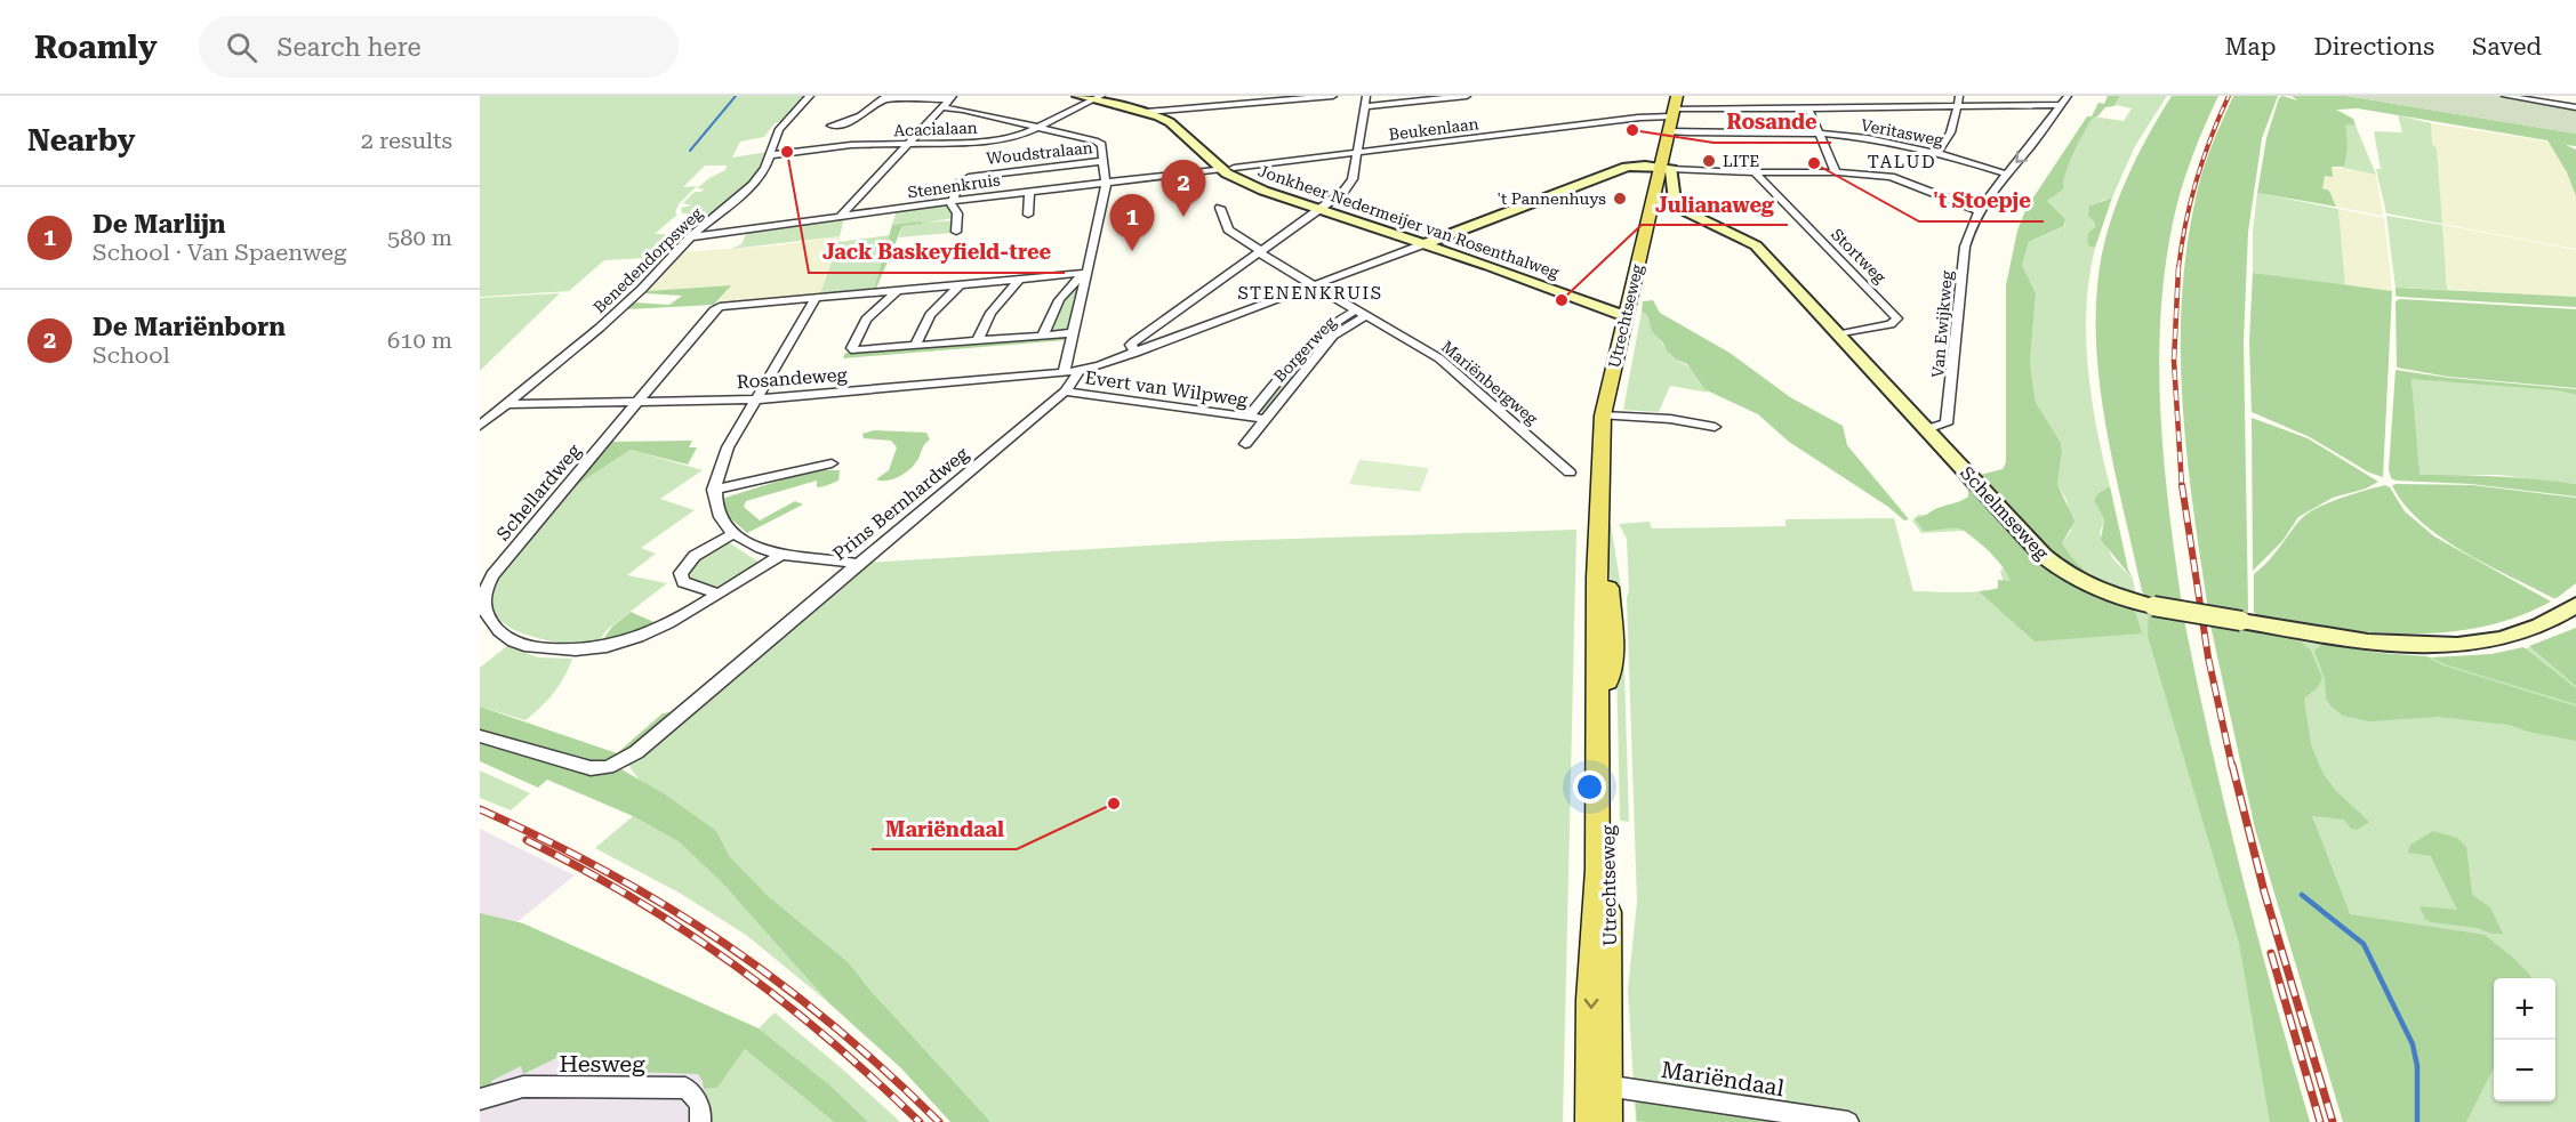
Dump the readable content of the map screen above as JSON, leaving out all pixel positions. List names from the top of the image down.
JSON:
{
  "streets": {
    "main road": ["Utrechtseweg"],
    "street": [
      "Acacialaan",
      "Beukenlaan",
      "Veritasweg",
      "Woudstralaan",
      "Stenenkruis",
      "Jonkheer Nedermeijer van Rosenthalweg",
      "Stortweg",
      "Benedendorpsweg",
      "Van Ewijkweg",
      "Borgerweg",
      "Rosandeweg",
      "Mariënbergweg",
      "Evert van Wilpweg",
      "Schellardweg",
      "Prins Bernhardweg",
      "Schelmseweg",
      "Hesweg",
      "Mariëndaal"
    ]
  },
  "crossings": [
    ["Acacialaan", "Jonkheer Nedermeijer van Rosenthalweg"],
    ["Acacialaan", "Benedendorpsweg"],
    ["Beukenlaan", "Stenenkruis"],
    ["Beukenlaan", "Jonkheer Nedermeijer van Rosenthalweg"],
    ["Beukenlaan", "Utrechtseweg"],
    ["Veritasweg", "Utrechtseweg"],
    ["Woudstralaan", "Stenenkruis"],
    ["Stenenkruis", "Jonkheer Nedermeijer van Rosenthalweg"],
    ["Stenenkruis", "Benedendorpsweg"],
    ["Jonkheer Nedermeijer van Rosenthalweg", "Utrechtseweg"],
    ["Stortweg", "Schelmseweg"],
    ["Benedendorpsweg", "Rosandeweg"],
    ["Utrechtseweg", "Schelmseweg"],
    ["Utrechtseweg", "Mariëndaal"],
    ["Van Ewijkweg", "Schelmseweg"],
    ["Borgerweg", "Mariënbergweg"],
    ["Borgerweg", "Evert van Wilpweg"],
    ["Rosandeweg", "Schellardweg"],
    ["Rosandeweg", "Prins Bernhardweg"],
    ["Evert van Wilpweg", "Prins Bernhardweg"]
  ],
  "districts": ["TALUD", "STENENKRUIS"],
  "places": [
    "Rosande",
    "Jack Baskeyfield-tree",
    "LITE",
    "'t Stoepje",
    "'t Pannenhuys",
    "Julianaweg",
    "Mariëndaal"
  ],
  "page": {
    "header": "Roamly",
    "search": "Search here",
    "nav": ["Map", "Directions", "Saved"],
    "heading": ["Nearby", "2 results"],
    "pins": ["2", "1"],
    "list": [
      {
        "mark": "1",
        "name": "De Marlijn",
        "note": "School · Van Spaenweg",
        "value": "580 m"
      },
      {
        "mark": "2",
        "name": "De Mariënborn",
        "note": "School",
        "value": "610 m"
      }
    ],
    "map_buttons": ["+", "−"]
  }
}
